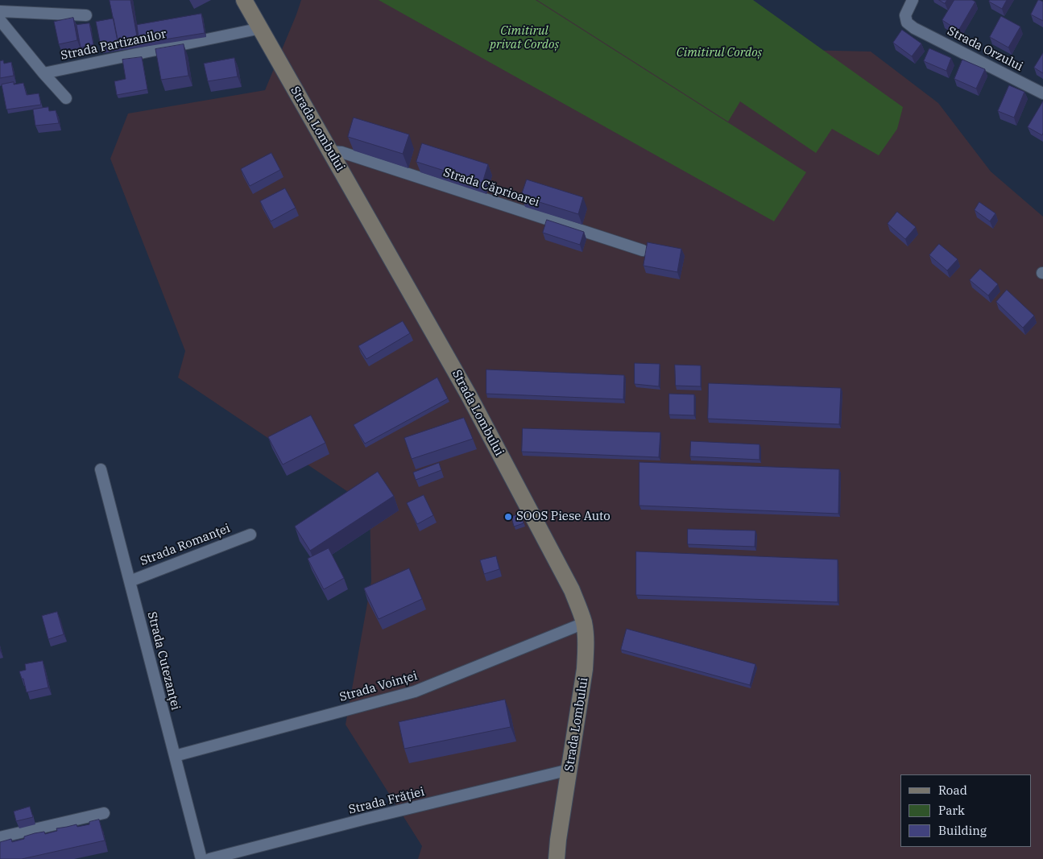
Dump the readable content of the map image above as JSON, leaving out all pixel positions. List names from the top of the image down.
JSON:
{
  "streets": {
    "street": [
      "Strada Partizanilor",
      "Strada Orzului",
      "Strada Lombului",
      "Strada Căprioarei",
      "Strada Romanței",
      "Strada Cutezanței",
      "Strada Voinței",
      "Strada Frăției"
    ]
  },
  "crossings": [
    ["Strada Partizanilor", "Strada Lombului"],
    ["Strada Lombului", "Strada Căprioarei"],
    ["Strada Lombului", "Strada Voinței"],
    ["Strada Lombului", "Strada Frăției"],
    ["Strada Romanței", "Strada Cutezanței"],
    ["Strada Cutezanței", "Strada Voinței"]
  ],
  "parks": ["Cimitirul privat Cordoș", "Cimitirul Cordoș"],
  "places": ["SOOS Piese Auto"],
  "legend": ["Road", "Park", "Building"]
}
